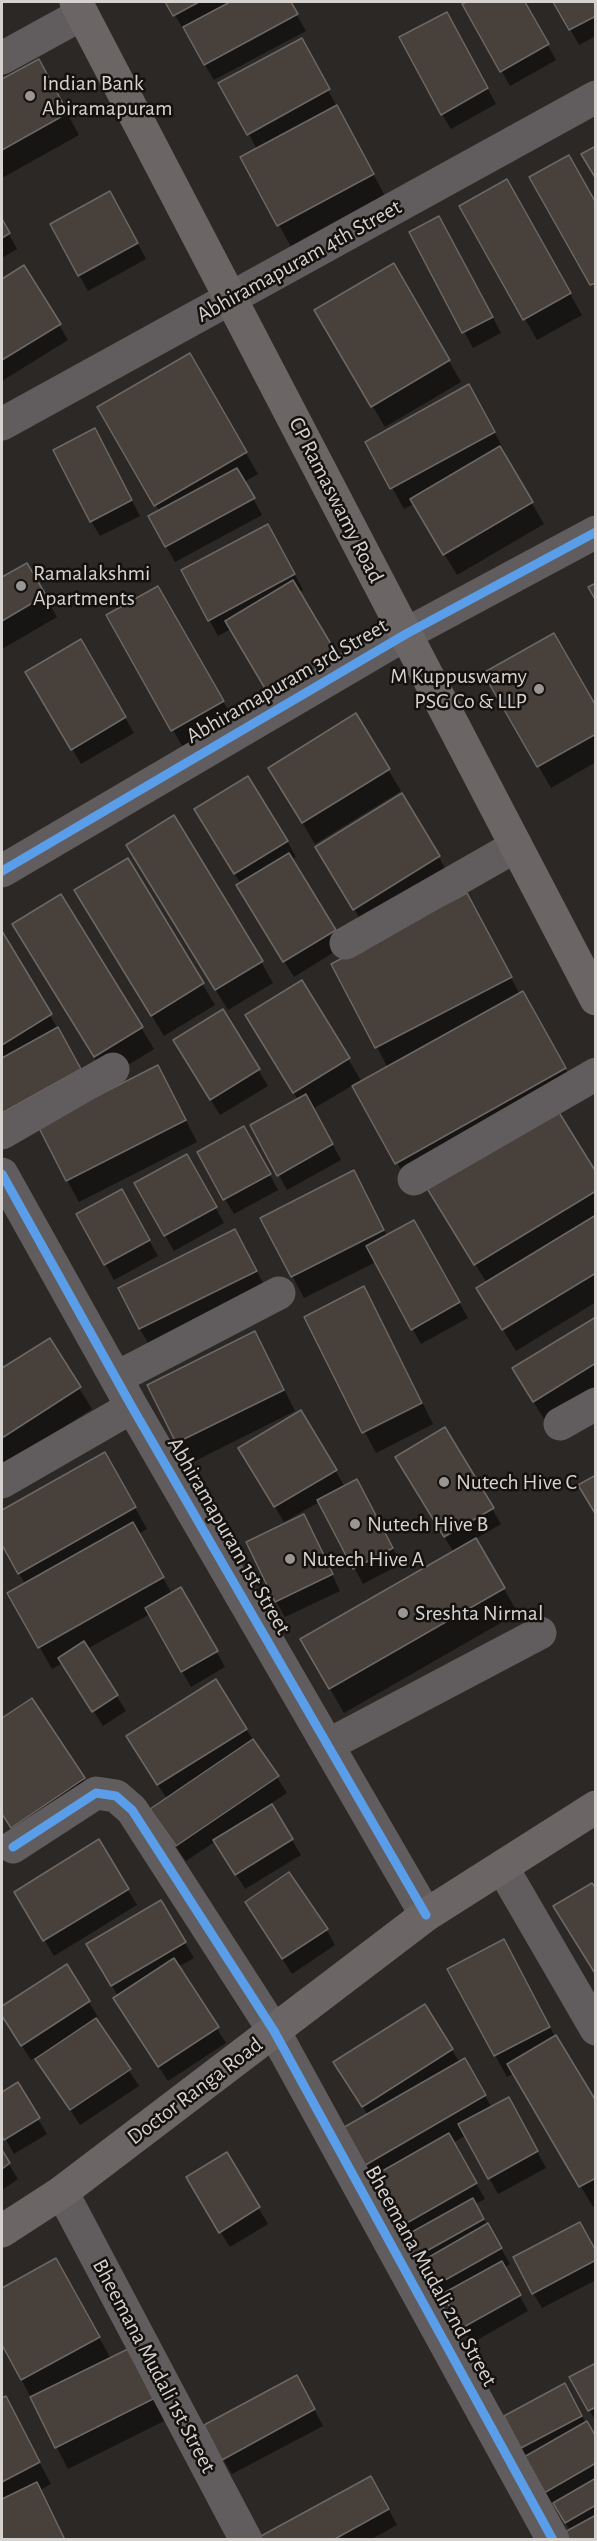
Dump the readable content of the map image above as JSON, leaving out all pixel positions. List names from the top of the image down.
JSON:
{
  "streets": {
    "main road": ["CP Ramaswamy Road", "Doctor Ranga Road"],
    "street": [
      "Abhiramapuram 4th Street",
      "Abhiramapuram 3rd Street",
      "Abhiramapuram 1st Street",
      "Bheemana Mudali 2nd Street",
      "Bheemana Mudali 1st Street"
    ]
  },
  "crossings": [
    ["Abhiramapuram 4th Street", "CP Ramaswamy Road"],
    ["CP Ramaswamy Road", "Abhiramapuram 3rd Street"],
    ["Abhiramapuram 1st Street", "Doctor Ranga Road"],
    ["Doctor Ranga Road", "Bheemana Mudali 2nd Street"],
    ["Doctor Ranga Road", "Bheemana Mudali 1st Street"]
  ],
  "places": [
    "Indian Bank Abiramapuram",
    "Ramalakshmi Apartments",
    "M Kuppuswamy PSG Co & LLP",
    "Nutech Hive C",
    "Nutech Hive B",
    "Nutech Hive A",
    "Sreshta Nirmal"
  ]
}
